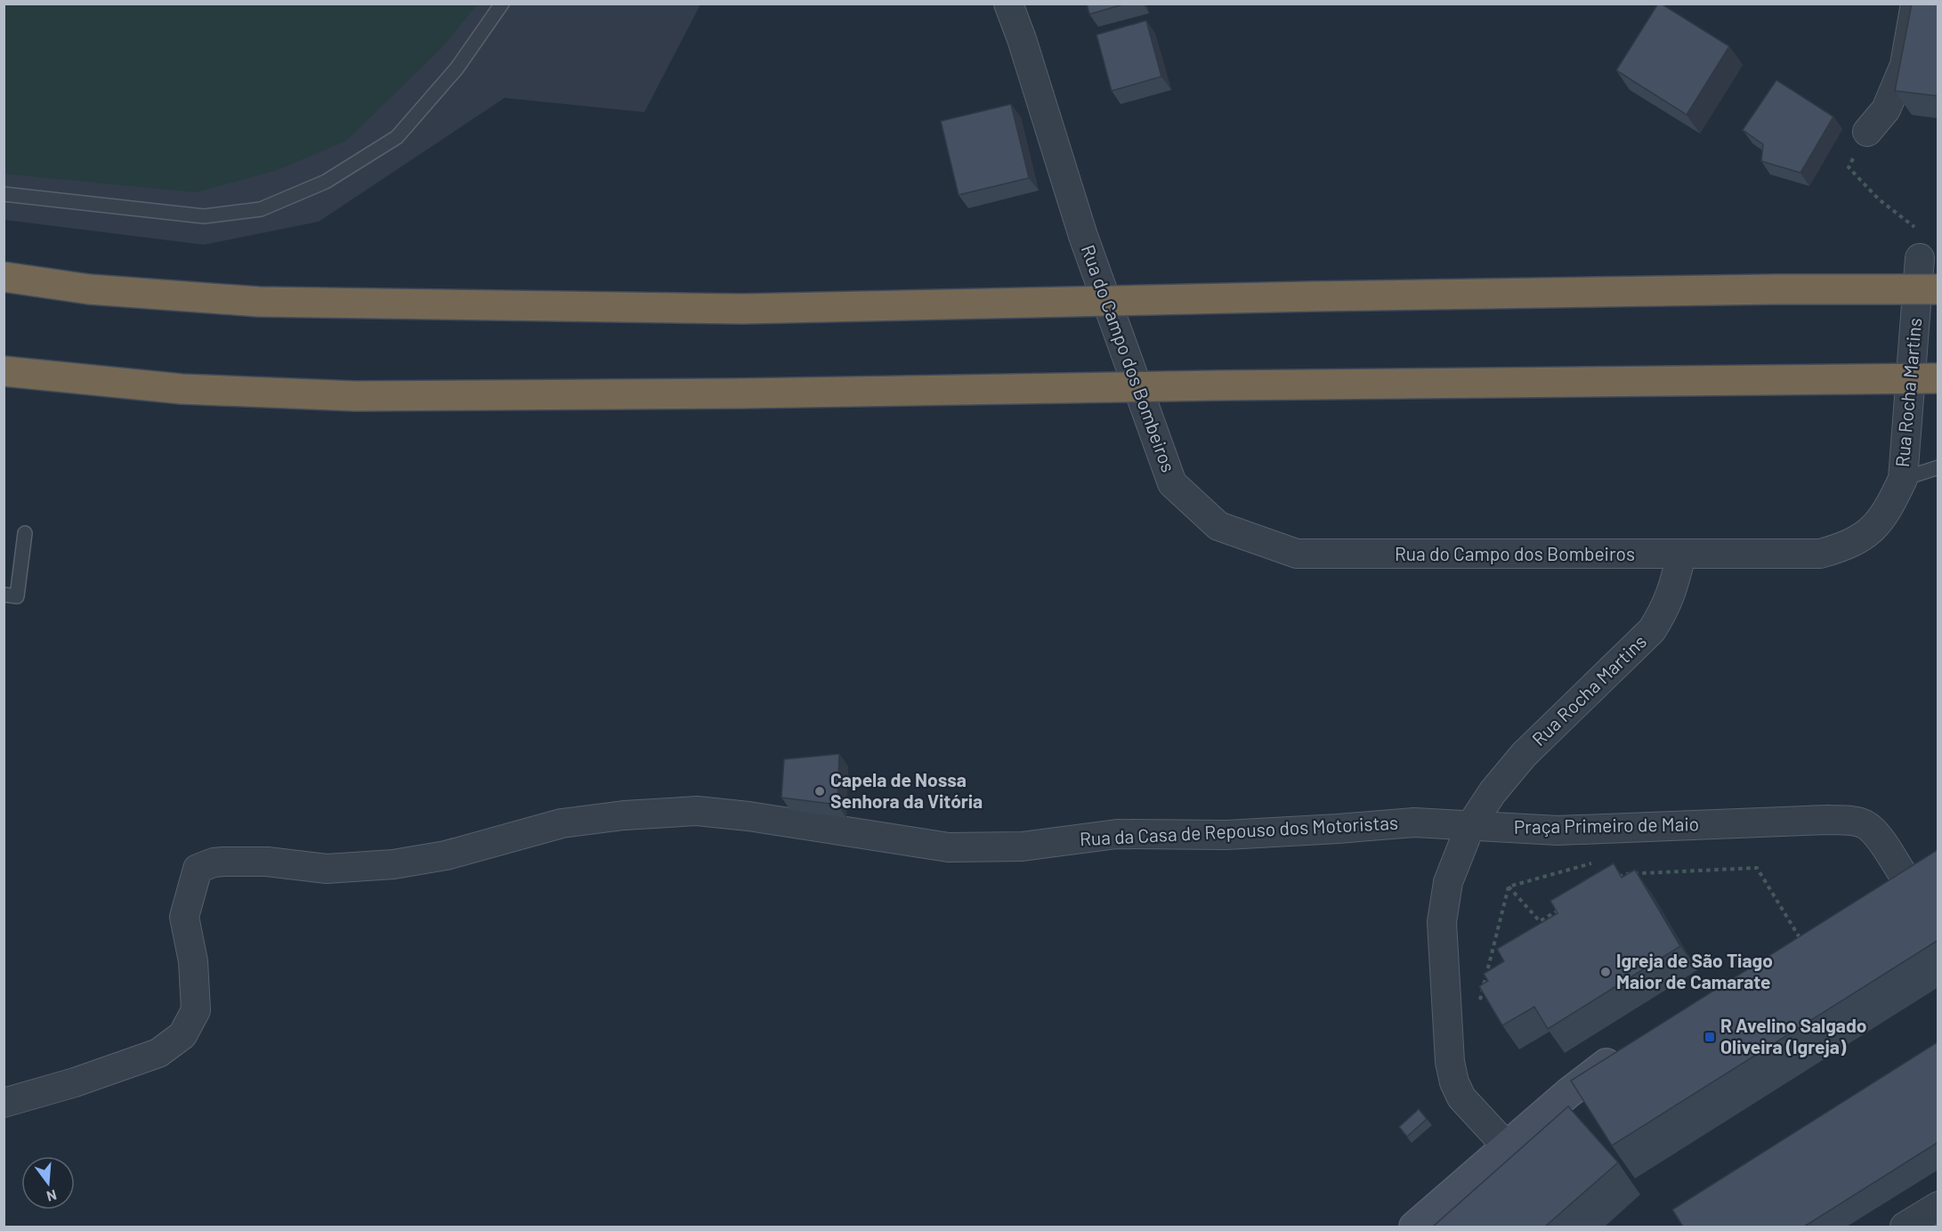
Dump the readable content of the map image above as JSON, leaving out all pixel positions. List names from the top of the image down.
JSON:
{
  "streets": {
    "street": [
      "Rua do Campo dos Bombeiros",
      "Rua Rocha Martins",
      "Praça Primeiro de Maio",
      "Rua da Casa de Repouso dos Motoristas"
    ]
  },
  "crossings": [
    ["Rua do Campo dos Bombeiros", "Rua Rocha Martins"],
    ["Rua Rocha Martins", "Praça Primeiro de Maio"],
    ["Rua Rocha Martins", "Rua da Casa de Repouso dos Motoristas"],
    ["Praça Primeiro de Maio", "Rua da Casa de Repouso dos Motoristas"]
  ],
  "places": {
    "other": ["Capela de Nossa Senhora da Vitória", "Igreja de São Tiago Maior de Camarate"],
    "transit": ["R Avelino Salgado Oliveira (Igreja)"]
  },
  "north": "bottom"
}
